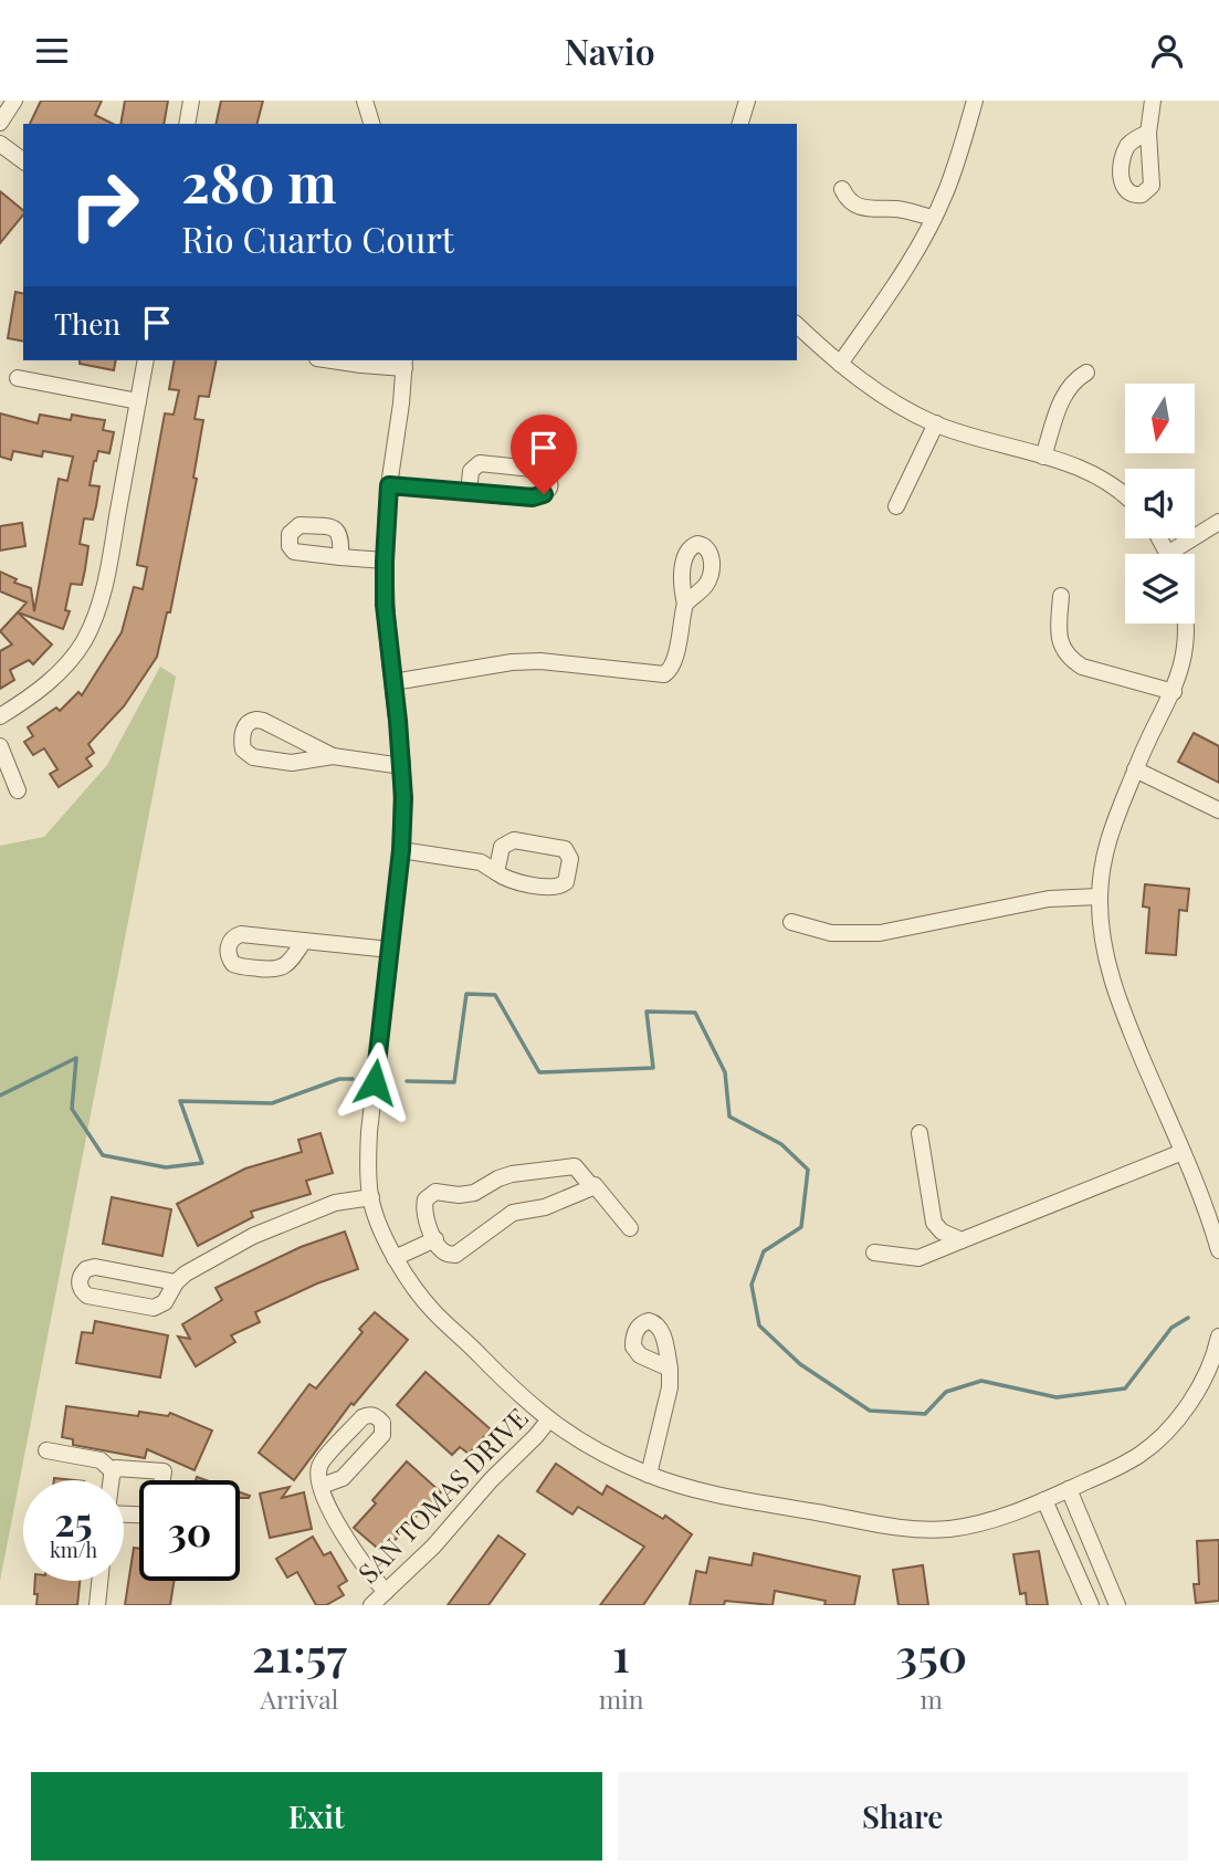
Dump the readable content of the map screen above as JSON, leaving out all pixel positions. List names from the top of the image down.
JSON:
{
  "streets": {
    "street": ["SAN TOMAS DRIVE"]
  },
  "north": "bottom",
  "page": {
    "header": "Navio",
    "turn": ["280 m", "Rio Cuarto Court"],
    "then": "Then",
    "speed": "25 km/h",
    "limit": "30",
    "eta": [
      "21:57",
      "Arrival",
      "1",
      "min",
      "350",
      "m"
    ],
    "buttons": ["Exit", "Share"]
  }
}
